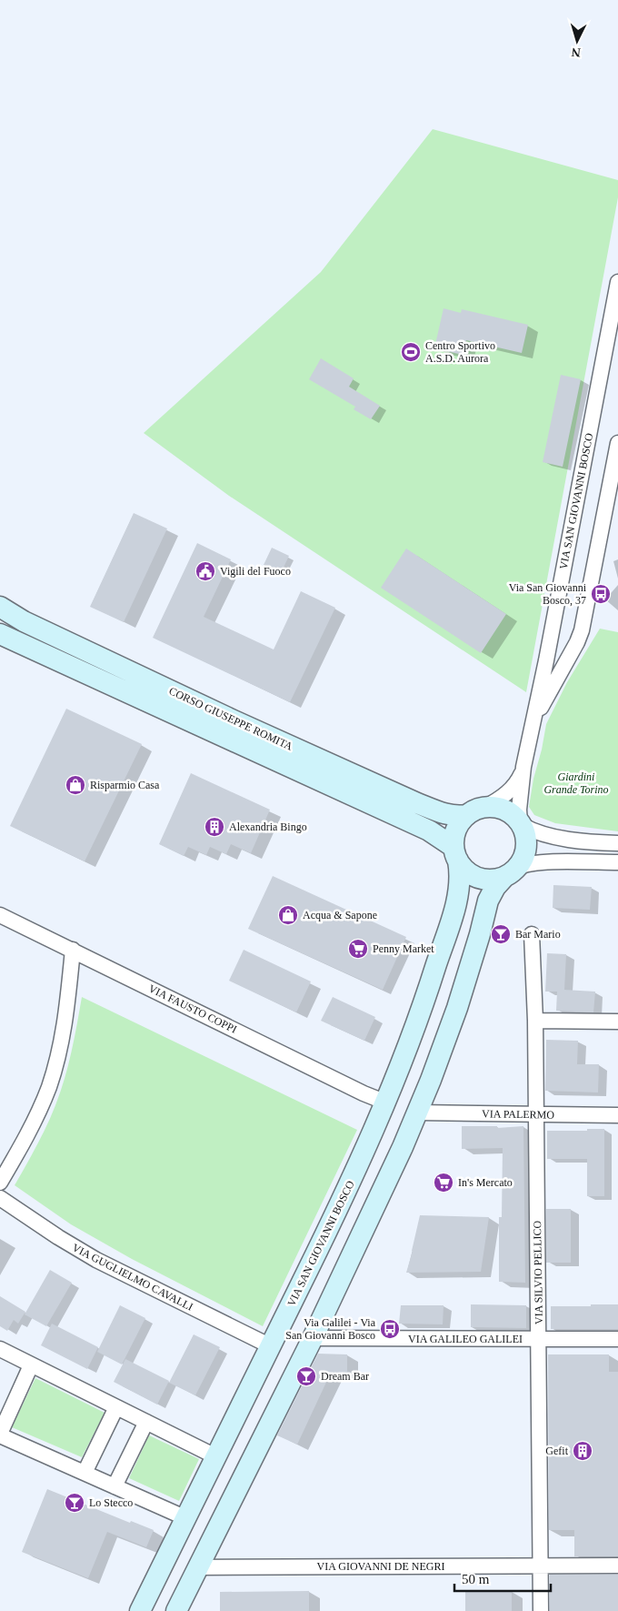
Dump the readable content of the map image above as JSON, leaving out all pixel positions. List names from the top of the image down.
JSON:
{
  "streets": {
    "main road": ["VIA SAN GIOVANNI BOSCO", "CORSO GIUSEPPE ROMITA"],
    "street": [
      "VIA FAUSTO COPPI",
      "VIA PALERMO",
      "VIA SILVIO PELLICO",
      "VIA GUGLIELMO CAVALLI",
      "VIA GALILEO GALILEI",
      "VIA GIOVANNI DE NEGRI"
    ]
  },
  "crossings": [
    ["VIA SAN GIOVANNI BOSCO", "CORSO GIUSEPPE ROMITA"],
    ["VIA SAN GIOVANNI BOSCO", "VIA FAUSTO COPPI"],
    ["VIA SAN GIOVANNI BOSCO", "VIA GUGLIELMO CAVALLI"],
    ["VIA PALERMO", "VIA SILVIO PELLICO"],
    ["VIA SILVIO PELLICO", "VIA GALILEO GALILEI"],
    ["VIA SILVIO PELLICO", "VIA GIOVANNI DE NEGRI"]
  ],
  "parks": ["Giardini Grande Torino"],
  "places": {
    "sports": ["Centro Sportivo A.S.D. Aurora"],
    "public building": ["Vigili del Fuoco"],
    "bus stop": ["Via San Giovanni Bosco, 37", "Via Galilei - Via San Giovanni Bosco"],
    "shop": ["Risparmio Casa", "Acqua & Sapone"],
    "building": ["Alexandria Bingo", "Gefit"],
    "bar": ["Bar Mario", "Dream Bar", "Lo Stecco"],
    "supermarket": ["Penny Market", "In's Mercato"]
  },
  "scale_bar": "50 m",
  "north": "bottom"
}
